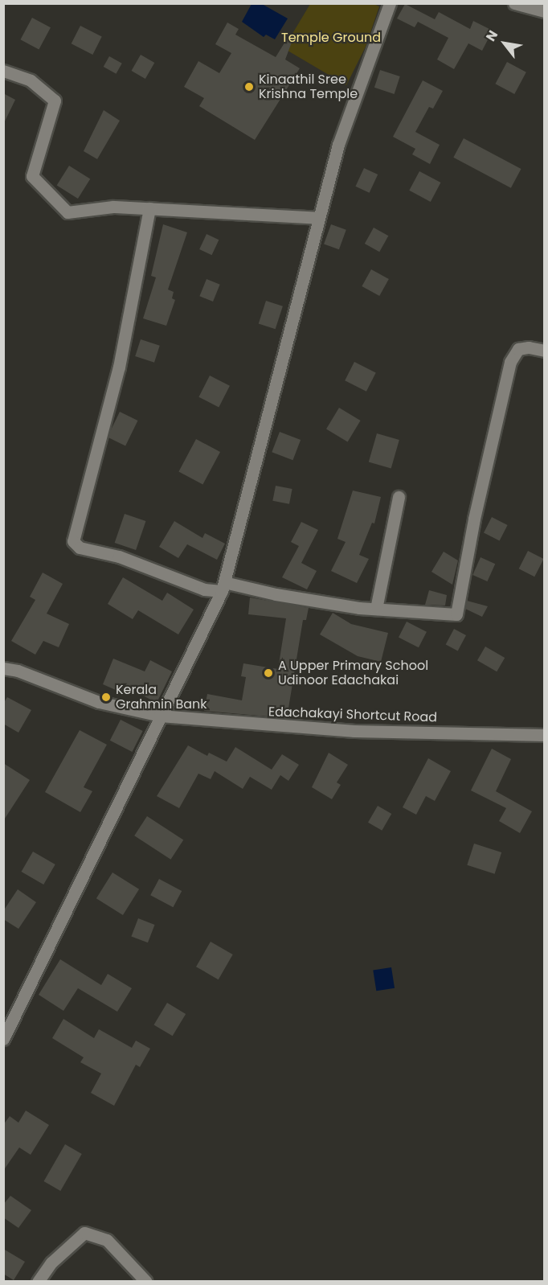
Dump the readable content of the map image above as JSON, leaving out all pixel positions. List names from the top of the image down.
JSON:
{
  "streets": {
    "street": ["Edachakayi Shortcut Road"]
  },
  "parks": ["Temple Ground"],
  "places": ["Kinaathil Sree Krishna Temple", "A Upper Primary School Udinoor Edachakai", "Kerala Grahmin Bank"],
  "north": "top left"
}
